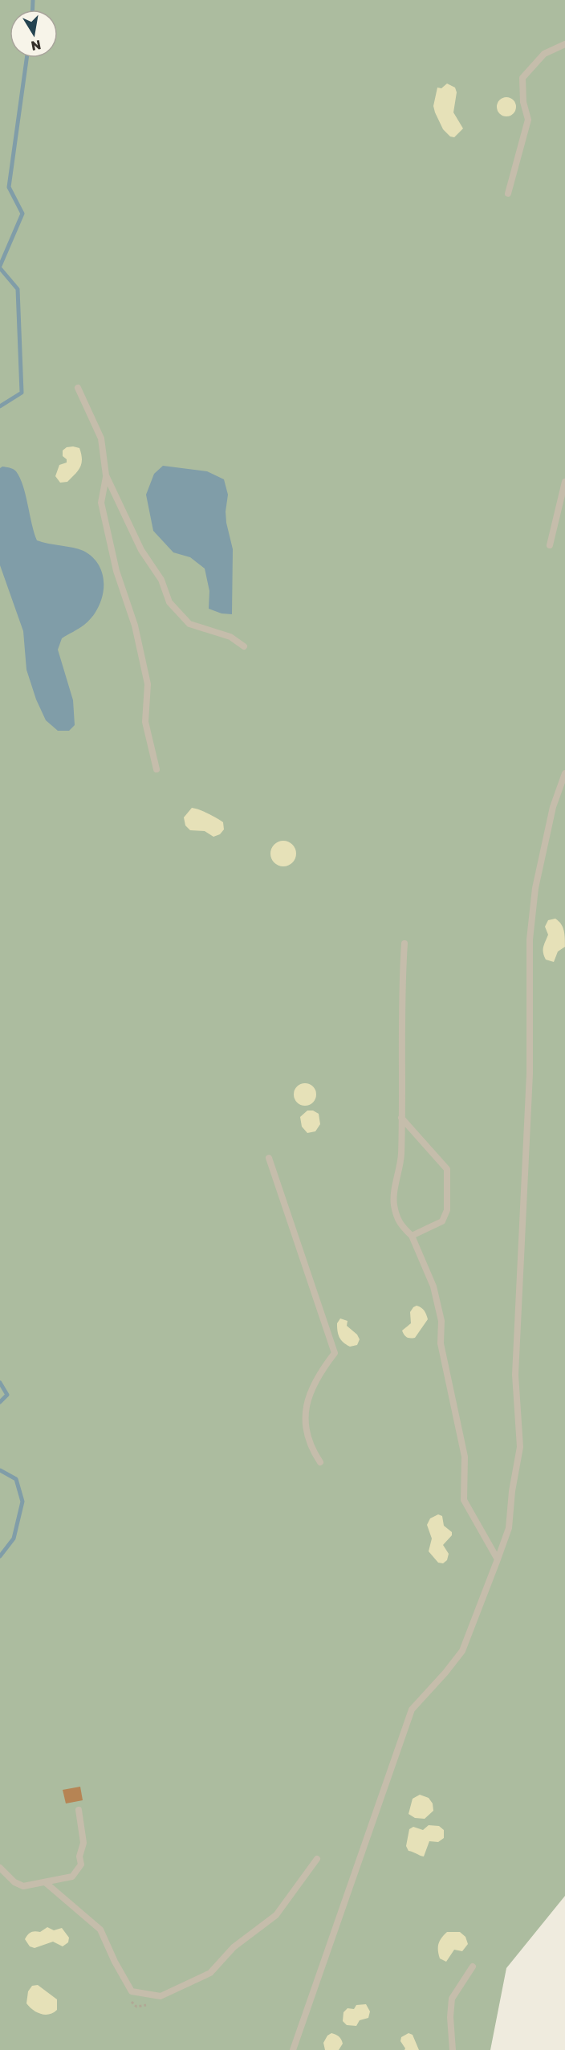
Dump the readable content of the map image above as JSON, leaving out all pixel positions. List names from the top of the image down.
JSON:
{
  "north": "bottom"
}
